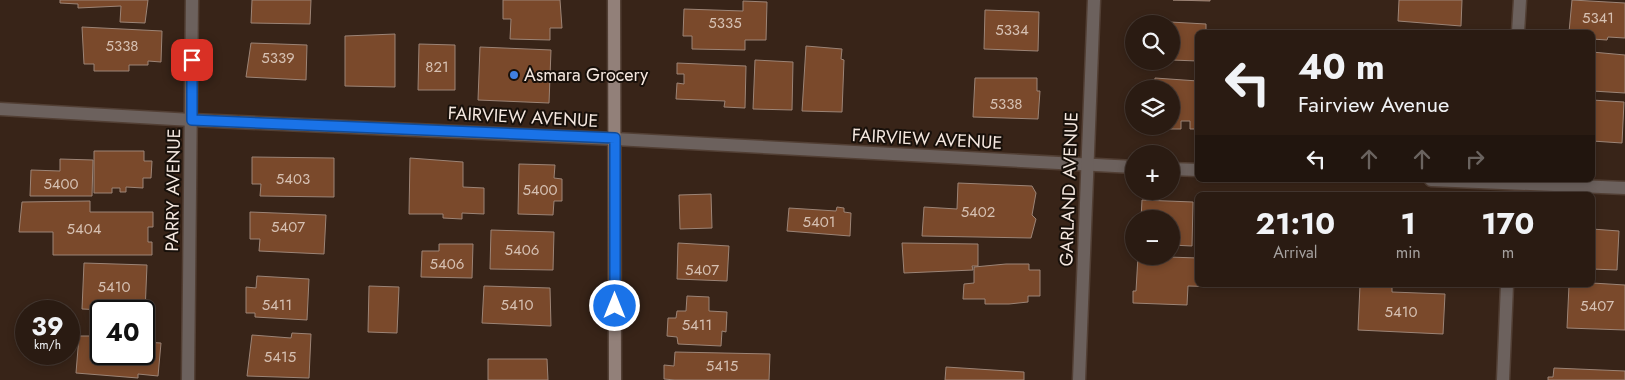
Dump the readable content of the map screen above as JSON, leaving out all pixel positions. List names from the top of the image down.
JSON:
{
  "streets": {
    "street": ["FAIRVIEW AVENUE", "GARLAND AVENUE", "PARRY AVENUE"]
  },
  "crossings": [
    ["FAIRVIEW AVENUE", "GARLAND AVENUE"],
    ["FAIRVIEW AVENUE", "PARRY AVENUE"]
  ],
  "places": ["Asmara Grocery"],
  "house_numbers": [
    "5341",
    "5335",
    "5334",
    "5338",
    "5339",
    "821",
    "5338",
    "5403",
    "5400",
    "5400",
    "5402",
    "5401",
    "5407",
    "5404",
    "5406",
    "5406",
    "5407",
    "5410",
    "5411",
    "5410",
    "5407",
    "5410",
    "5411",
    "5415",
    "5415"
  ],
  "page": {
    "map_buttons": ["+", "−"],
    "turn": ["40 m", "Fairview Avenue"],
    "eta": [
      "21:10",
      "Arrival",
      "1",
      "min",
      "170",
      "m"
    ],
    "speed": "39 km/h",
    "limit": "40"
  }
}
